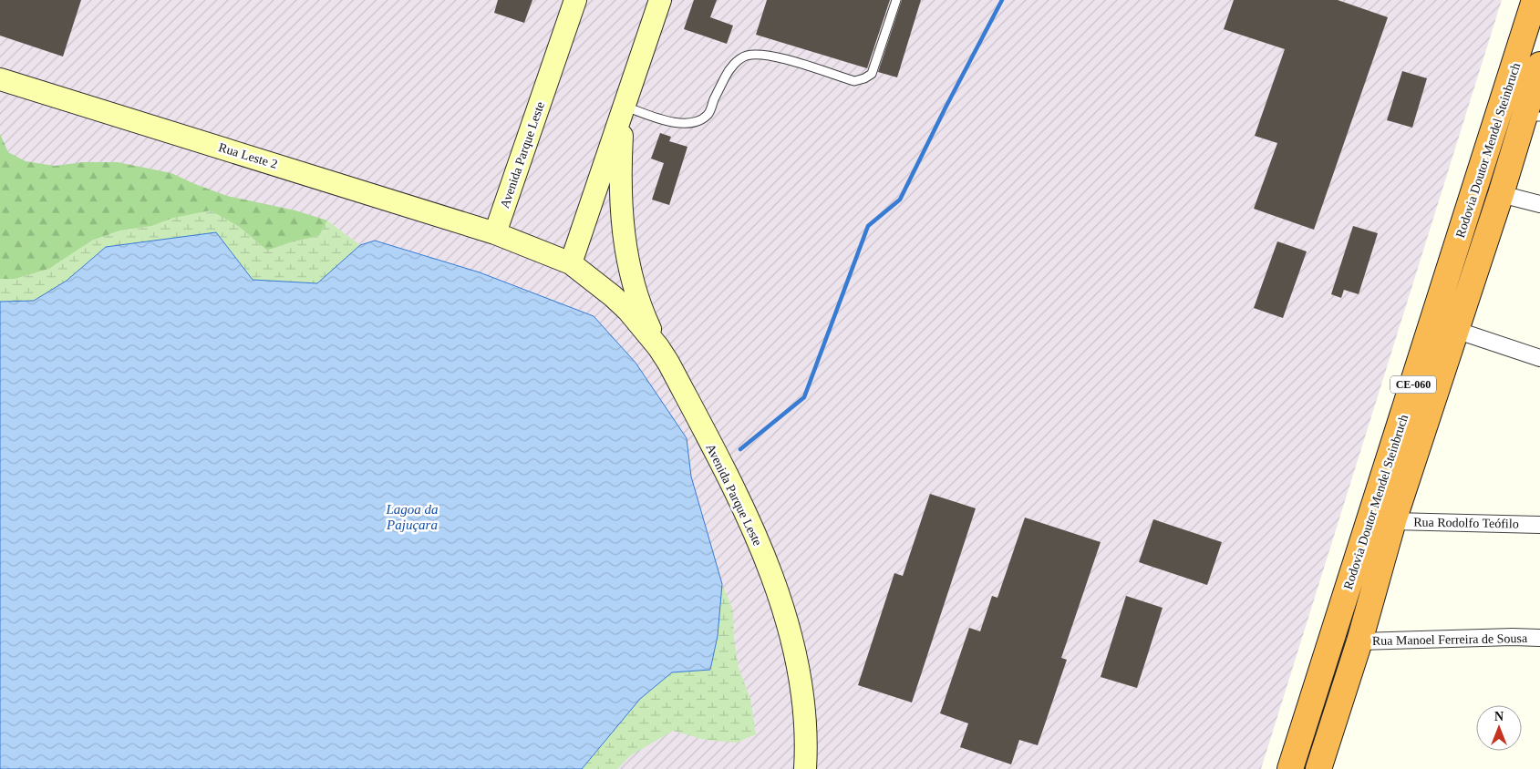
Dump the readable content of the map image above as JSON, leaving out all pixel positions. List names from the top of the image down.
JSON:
{
  "streets": {
    "highway": ["Rodovia Doutor Mendel Steinbruch", "CE-060"],
    "street": [
      "Avenida Parque Leste",
      "Rua Leste 2",
      "Rua Rodolfo Teófilo",
      "Rua Manoel Ferreira de Sousa"
    ]
  },
  "crossings": [
    ["Rodovia Doutor Mendel Steinbruch", "Rua Rodolfo Teófilo"],
    ["Rodovia Doutor Mendel Steinbruch", "Rua Manoel Ferreira de Sousa"],
    ["Avenida Parque Leste", "Rua Leste 2"]
  ],
  "water": ["Lagoa da Pajuçara"],
  "north": "top"
}
